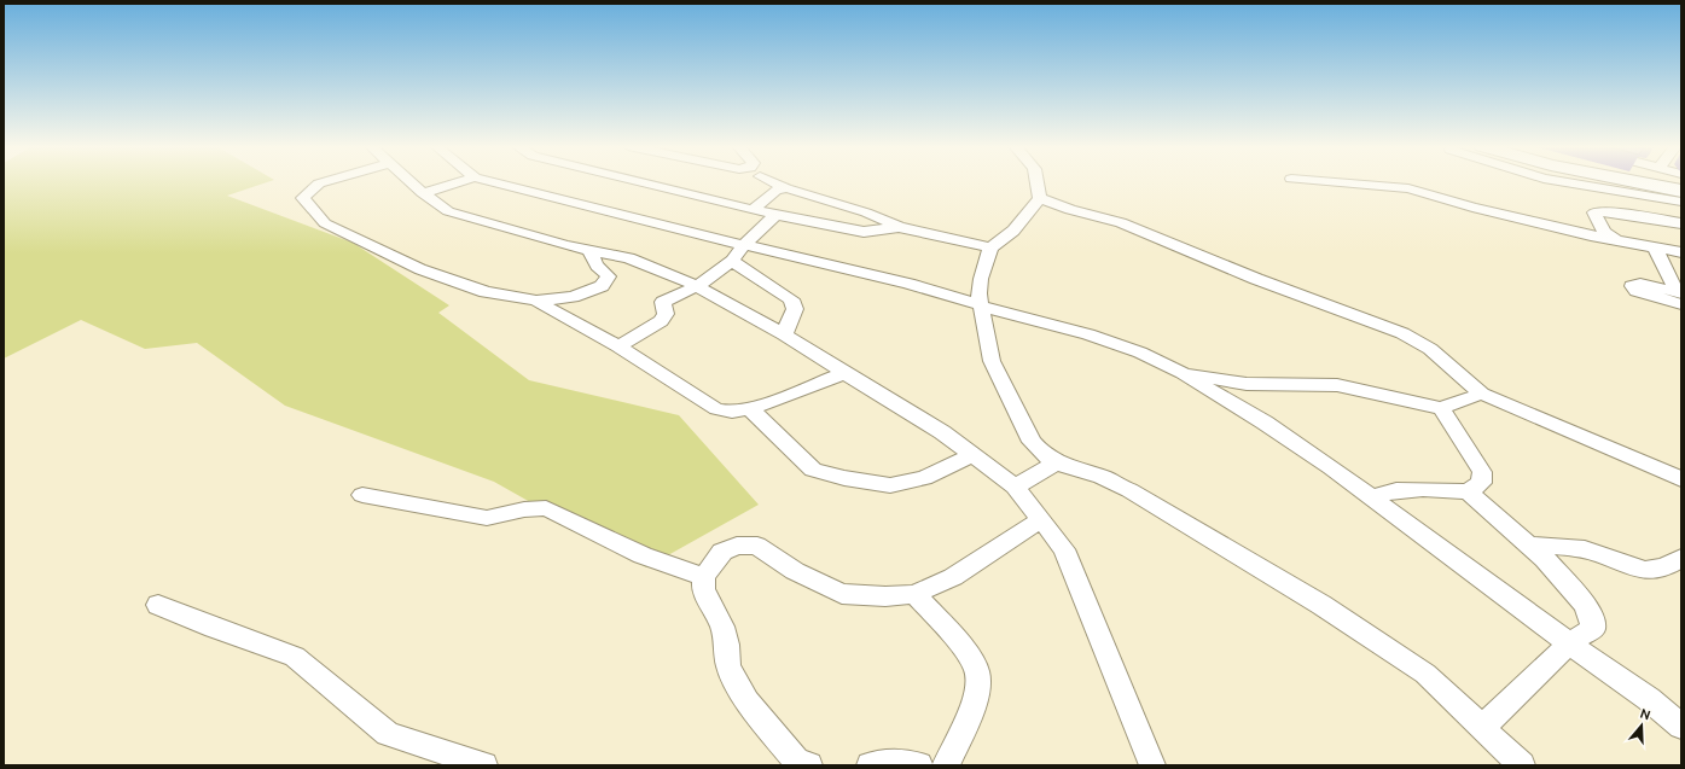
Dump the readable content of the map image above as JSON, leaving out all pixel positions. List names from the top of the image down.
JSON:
{
  "north": "top"
}
